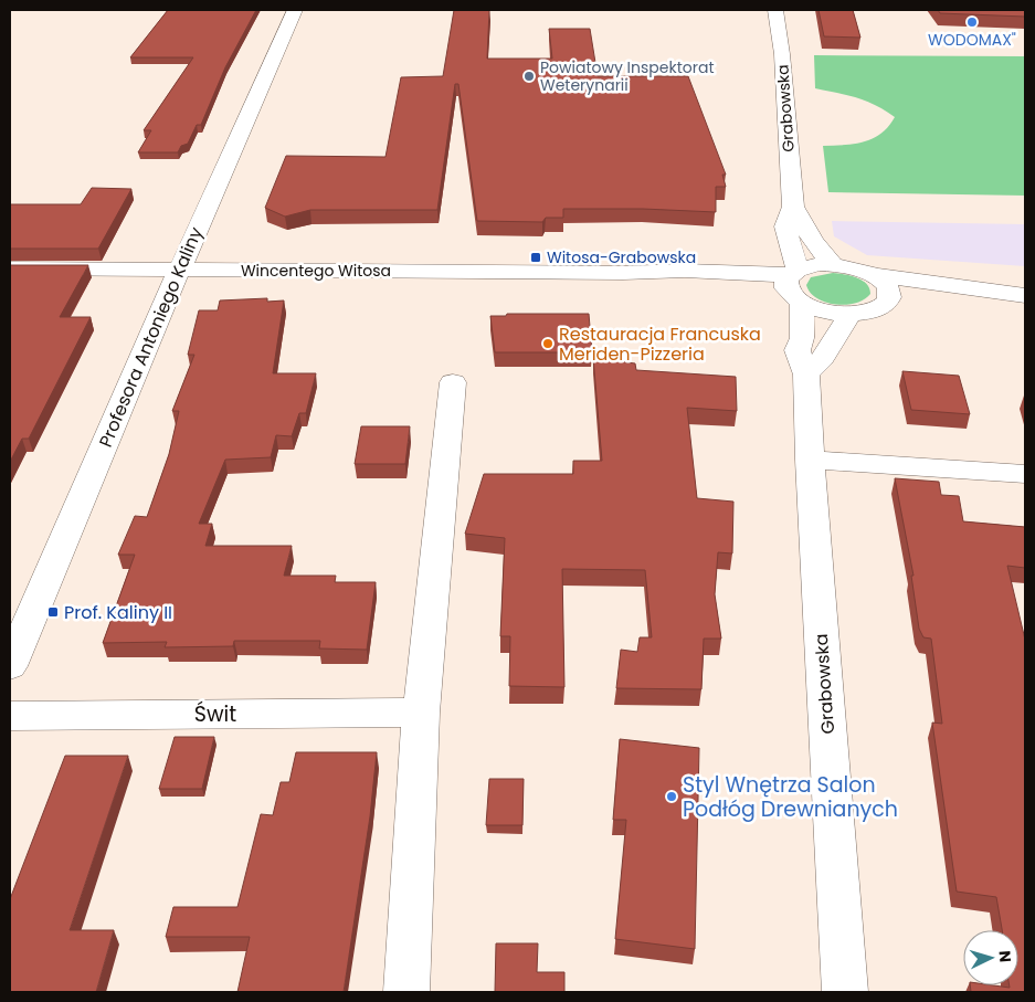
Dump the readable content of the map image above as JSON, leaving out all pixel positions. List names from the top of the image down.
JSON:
{
  "streets": {
    "street": [
      "Grabowska",
      "Wincentego Witosa",
      "Profesora Antoniego Kaliny",
      "Świt"
    ]
  },
  "crossings": [
    ["Grabowska", "Wincentego Witosa"],
    ["Wincentego Witosa", "Profesora Antoniego Kaliny"]
  ],
  "places": {
    "other": [
      "WODOMAX\"",
      "Powiatowy Inspektorat Weterynarii",
      "Restauracja Francuska Meriden-Pizzeria",
      "Styl Wnętrza Salon Podłóg Drewnianych"
    ],
    "transit": ["Witosa-Grabowska", "Prof. Kaliny II"]
  },
  "north": "right"
}
